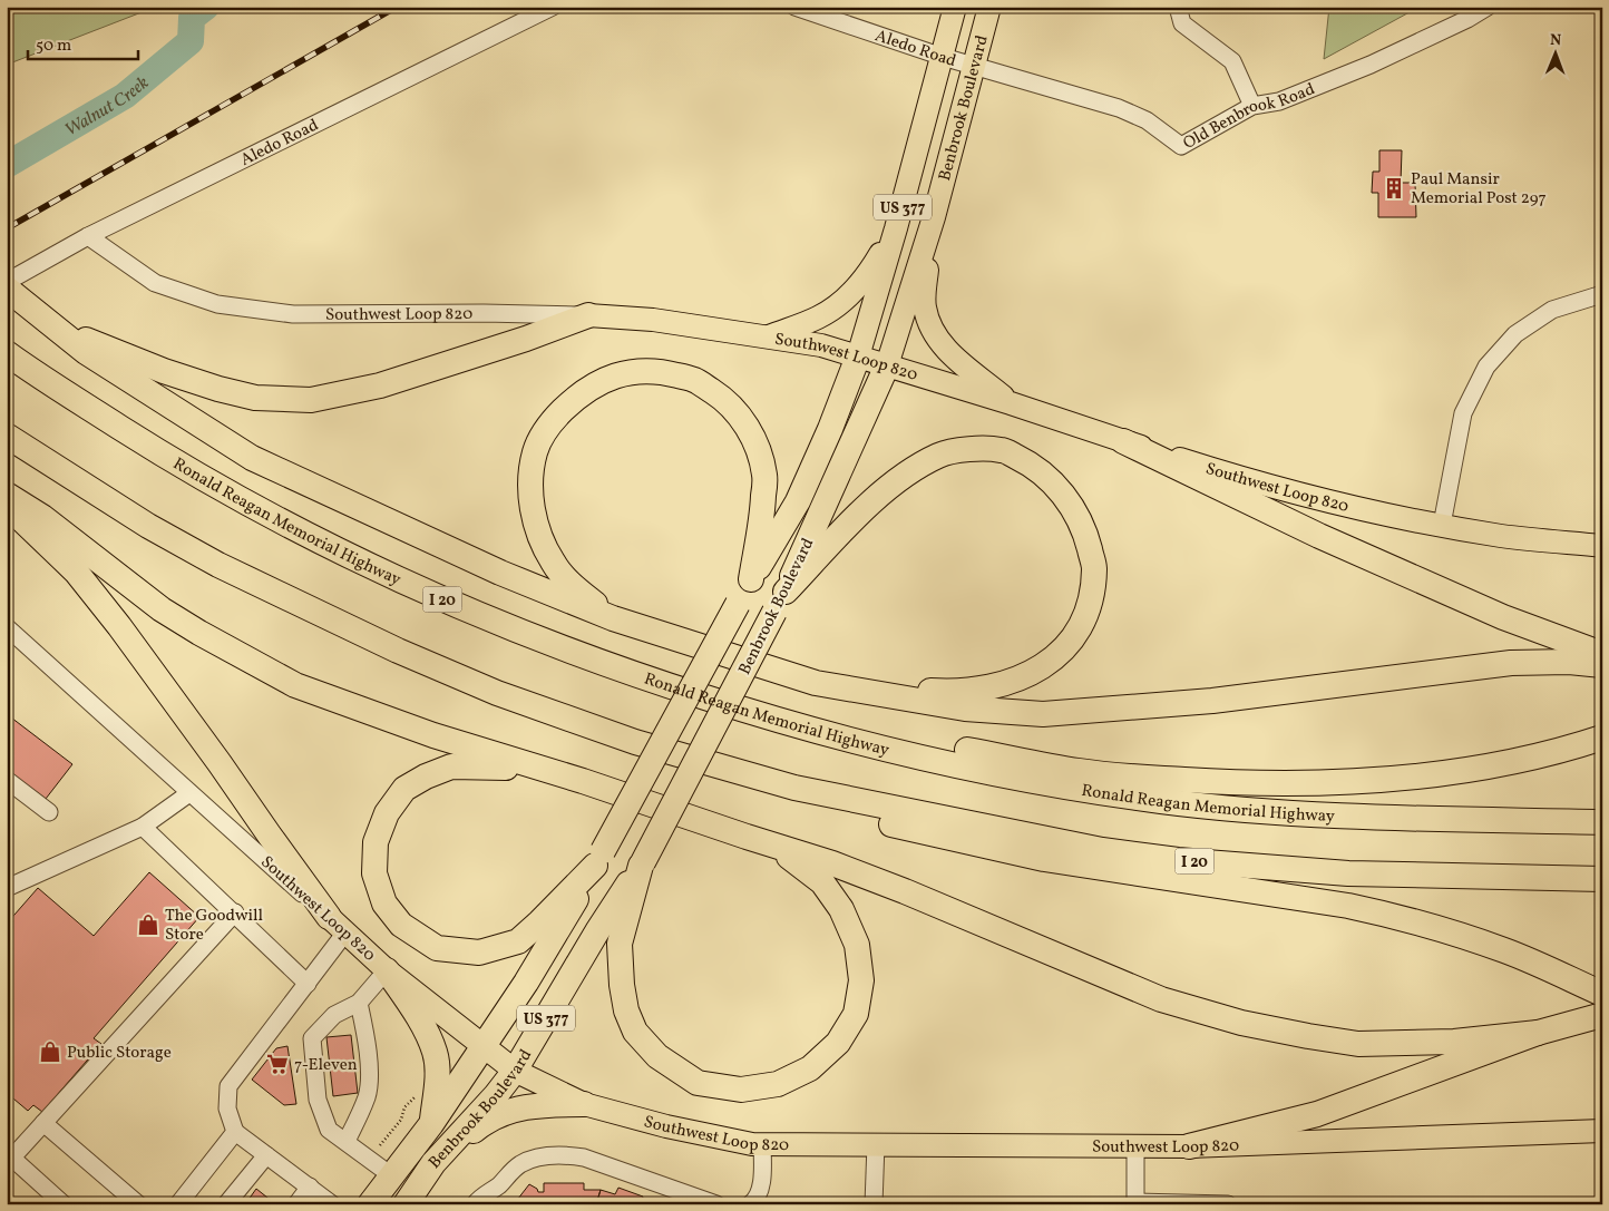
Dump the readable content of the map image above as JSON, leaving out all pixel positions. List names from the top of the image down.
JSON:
{
  "streets": {
    "highway": [
      "Benbrook Boulevard",
      "US 377",
      "Ronald Reagan Memorial Highway",
      "I 20"
    ],
    "main road": ["Southwest Loop 820"],
    "street": ["Aledo Road", "Old Benbrook Road"]
  },
  "crossings": [
    ["Aledo Road", "Benbrook Boulevard"],
    ["Aledo Road", "Old Benbrook Road"],
    ["Aledo Road", "Southwest Loop 820"],
    ["Benbrook Boulevard", "Old Benbrook Road"],
    ["Benbrook Boulevard", "Southwest Loop 820"]
  ],
  "water": ["Walnut Creek"],
  "places": {
    "building": ["Paul Mansir Memorial Post 297"],
    "shop": ["The Goodwill Store", "Public Storage"],
    "supermarket": ["7-Eleven"]
  },
  "scale_bar": "50 m",
  "north": "top"
}
